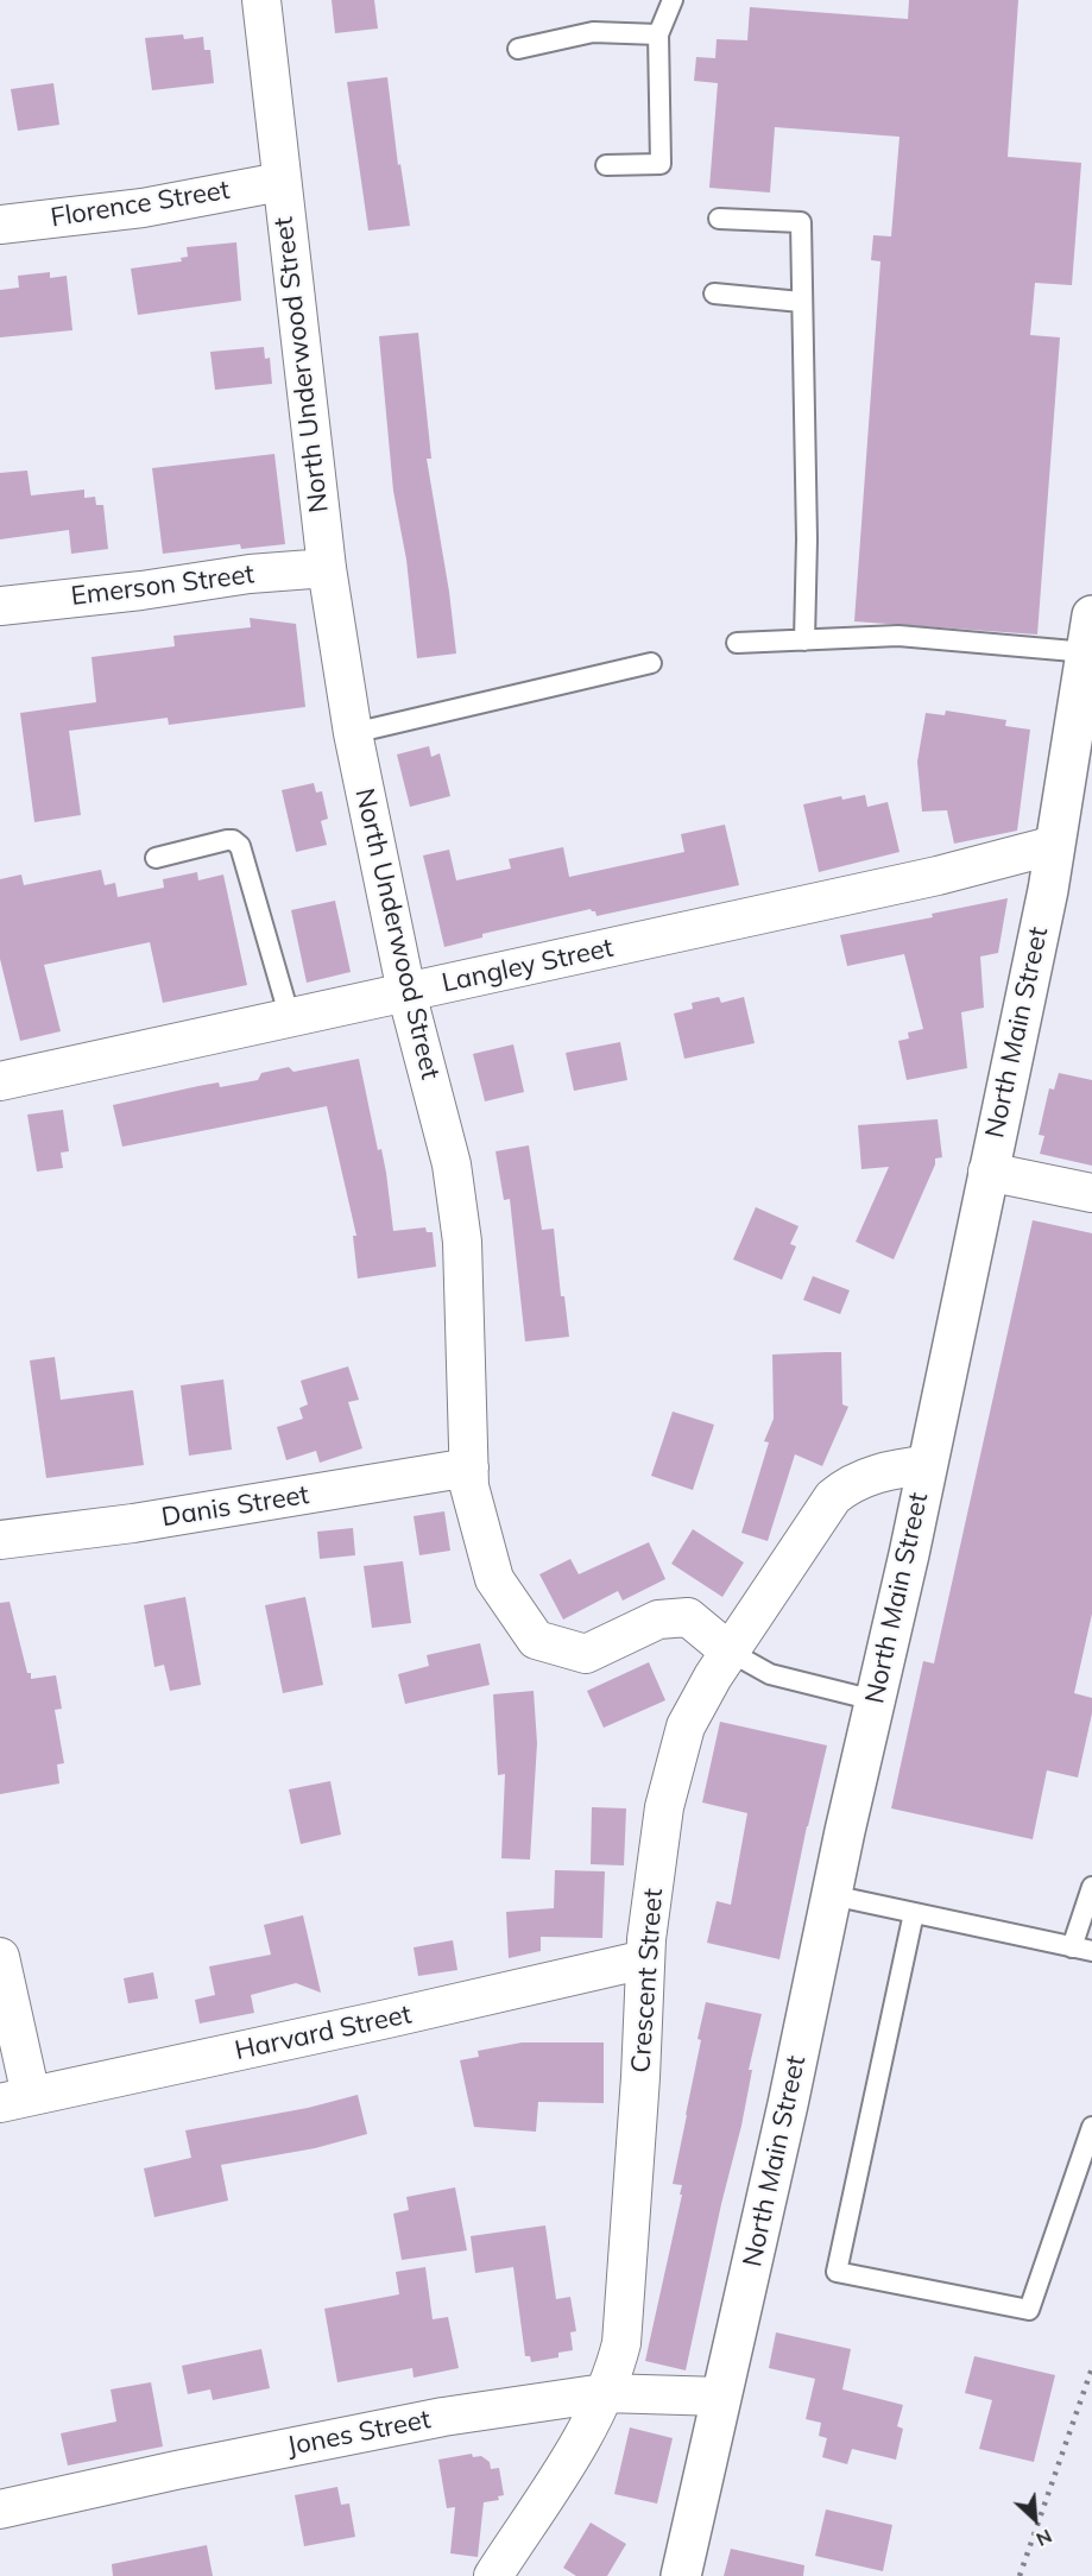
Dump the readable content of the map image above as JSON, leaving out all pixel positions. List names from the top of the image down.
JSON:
{
  "streets": {
    "main road": ["North Main Street"],
    "street": [
      "Florence Street",
      "North Underwood Street",
      "Emerson Street",
      "Langley Street",
      "Danis Street",
      "Crescent Street",
      "Harvard Street",
      "Jones Street"
    ]
  },
  "crossings": [
    ["Florence Street", "North Underwood Street"],
    ["North Underwood Street", "Emerson Street"],
    ["North Underwood Street", "Langley Street"],
    ["North Underwood Street", "Danis Street"],
    ["North Underwood Street", "Crescent Street"],
    ["Langley Street", "North Main Street"],
    ["North Main Street", "Crescent Street"],
    ["North Main Street", "Jones Street"],
    ["Crescent Street", "Harvard Street"],
    ["Crescent Street", "Jones Street"]
  ],
  "north": "bottom right"
}
